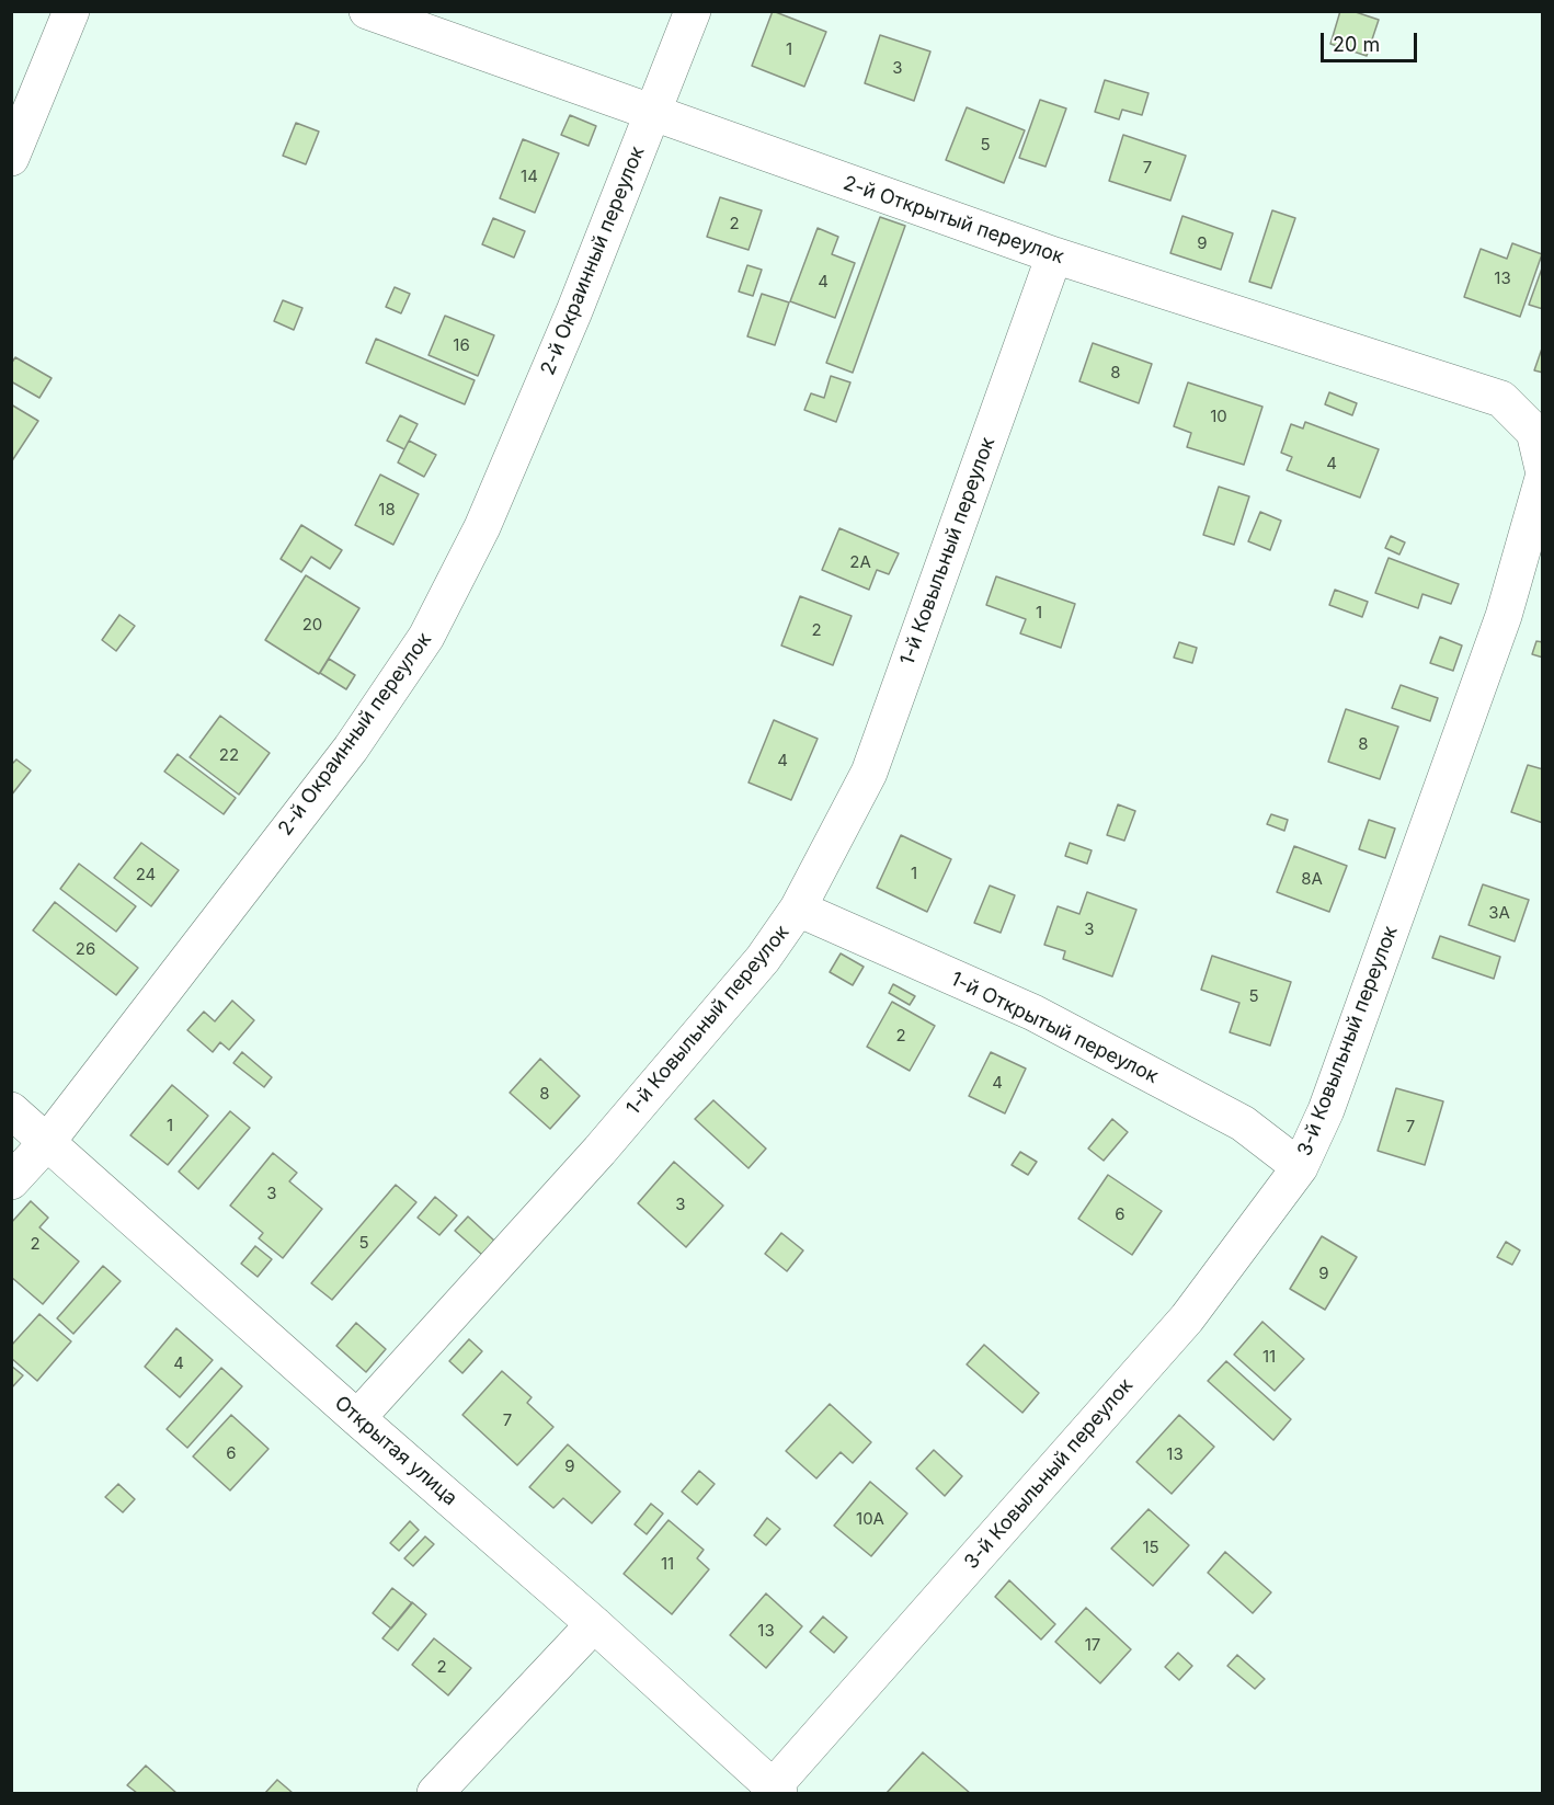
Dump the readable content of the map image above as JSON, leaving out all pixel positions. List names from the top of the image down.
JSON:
{
  "streets": {
    "street": [
      "2-й Открытый переулок",
      "2-й Окраинный переулок",
      "1-й Ковыльный переулок",
      "1-й Открытый переулок",
      "3-й Ковыльный переулок",
      "Открытая улица"
    ]
  },
  "crossings": [
    ["2-й Открытый переулок", "2-й Окраинный переулок"],
    ["2-й Открытый переулок", "1-й Ковыльный переулок"],
    ["2-й Окраинный переулок", "Открытая улица"],
    ["1-й Ковыльный переулок", "1-й Открытый переулок"],
    ["1-й Ковыльный переулок", "Открытая улица"],
    ["1-й Открытый переулок", "3-й Ковыльный переулок"],
    ["3-й Ковыльный переулок", "Открытая улица"]
  ],
  "house_numbers": [
    "1",
    "3",
    "5",
    "7",
    "14",
    "2",
    "9",
    "13",
    "4",
    "16",
    "8",
    "10",
    "4",
    "18",
    "2А",
    "1",
    "20",
    "2",
    "8",
    "22",
    "4",
    "1",
    "24",
    "8А",
    "3А",
    "3",
    "26",
    "5",
    "2",
    "4",
    "8",
    "1",
    "7",
    "3",
    "3",
    "6",
    "5",
    "2",
    "9",
    "11",
    "4",
    "7",
    "6",
    "13",
    "9",
    "10А",
    "15",
    "11",
    "13",
    "17",
    "2"
  ],
  "scale_bar": "20 m"
}
